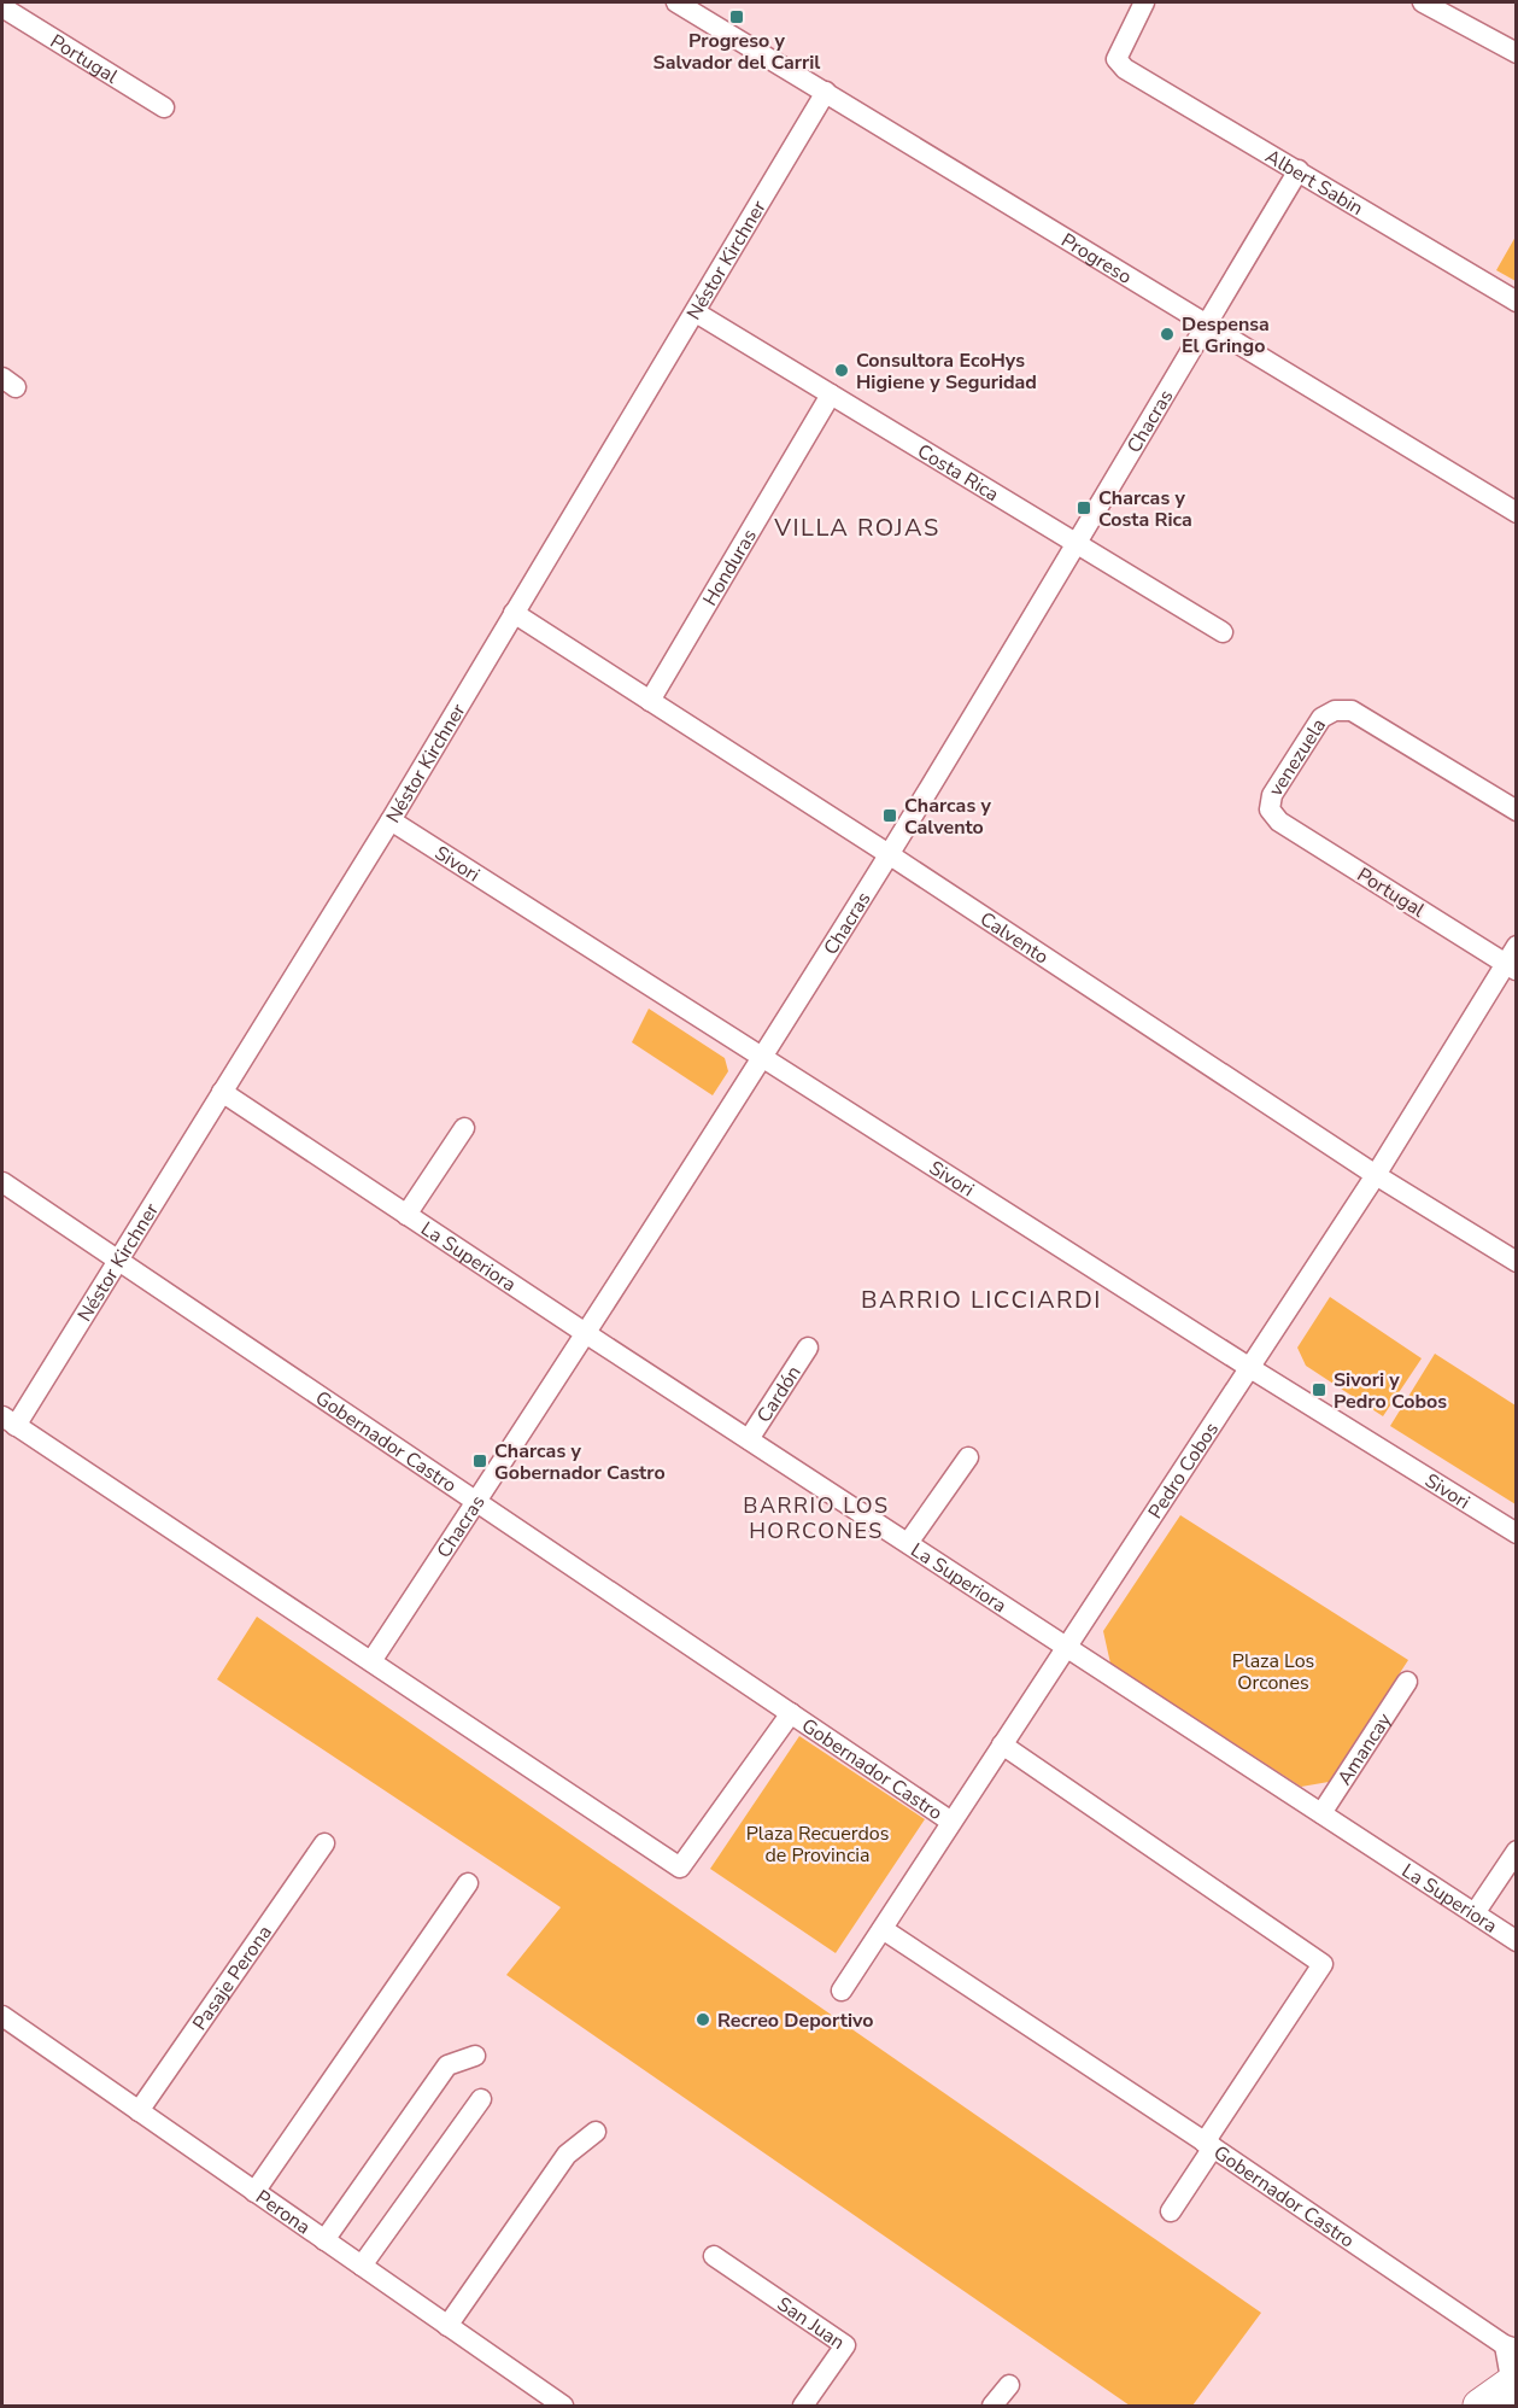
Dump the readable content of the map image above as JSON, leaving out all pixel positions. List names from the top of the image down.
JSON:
{
  "streets": {
    "street": [
      "Portugal",
      "Albert Sabin",
      "Progreso",
      "Néstor Kirchner",
      "Chacras",
      "Costa Rica",
      "Honduras",
      "venezuela",
      "Sivori",
      "Calvento",
      "La Superiora",
      "Cardón",
      "Gobernador Castro",
      "Pedro Cobos",
      "Amancay",
      "Pasaje Perona",
      "Perona",
      "San Juan"
    ]
  },
  "crossings": [
    ["Portugal", "venezuela"],
    ["Portugal", "Pedro Cobos"],
    ["Albert Sabin", "Chacras"],
    ["Progreso", "Néstor Kirchner"],
    ["Progreso", "Chacras"],
    ["Néstor Kirchner", "Costa Rica"],
    ["Néstor Kirchner", "Sivori"],
    ["Néstor Kirchner", "Calvento"],
    ["Néstor Kirchner", "La Superiora"],
    ["Néstor Kirchner", "Gobernador Castro"],
    ["Chacras", "Costa Rica"],
    ["Chacras", "Sivori"],
    ["Chacras", "Calvento"],
    ["Chacras", "La Superiora"],
    ["Chacras", "Gobernador Castro"],
    ["Costa Rica", "Honduras"],
    ["Honduras", "Calvento"],
    ["Sivori", "Pedro Cobos"],
    ["Calvento", "Pedro Cobos"],
    ["La Superiora", "Cardón"],
    ["La Superiora", "Pedro Cobos"],
    ["La Superiora", "Amancay"],
    ["Gobernador Castro", "Pedro Cobos"],
    ["Pasaje Perona", "Perona"]
  ],
  "districts": ["VILLA ROJAS", "BARRIO LICCIARDI", "BARRIO LOS HORCONES"],
  "parks": ["Plaza Los Orcones", "Plaza Recuerdos de Provincia"],
  "places": {
    "transit": [
      "Progreso y Salvador del Carril",
      "Charcas y Costa Rica",
      "Charcas y Calvento",
      "Sivori y Pedro Cobos",
      "Charcas y Gobernador Castro"
    ],
    "other": ["Despensa El Gringo", "Consultora EcoHys Higiene y Seguridad", "Recreo Deportivo"]
  }
}
